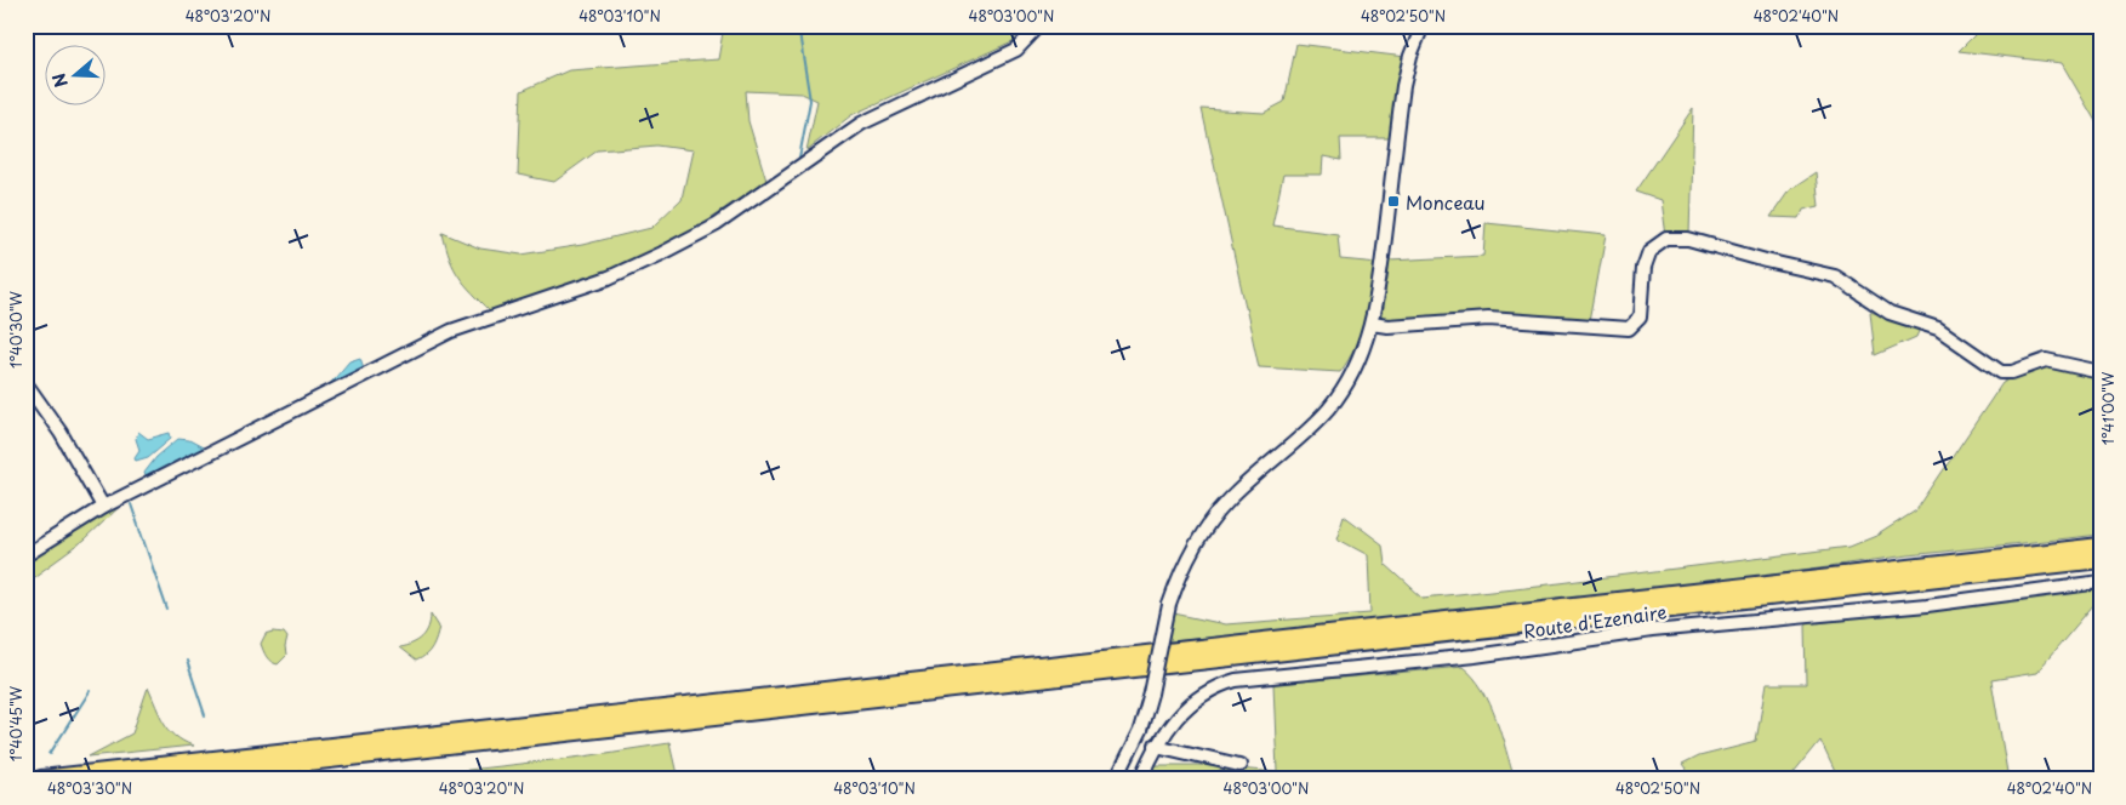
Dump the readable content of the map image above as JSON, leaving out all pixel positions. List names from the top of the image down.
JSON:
{
  "streets": {
    "street": ["Route d'Ezenaire"]
  },
  "places": {
    "transit": ["Monceau"]
  },
  "north": "left",
  "coordinates": [
    "48°03'20\"N",
    "48°03'10\"N",
    "48°03'00\"N",
    "48°02'50\"N",
    "48°02'40\"N",
    "1°40'30\"W",
    "1°41'00\"W",
    "1°40'45\"W",
    "48°03'30\"N"
  ]
}
